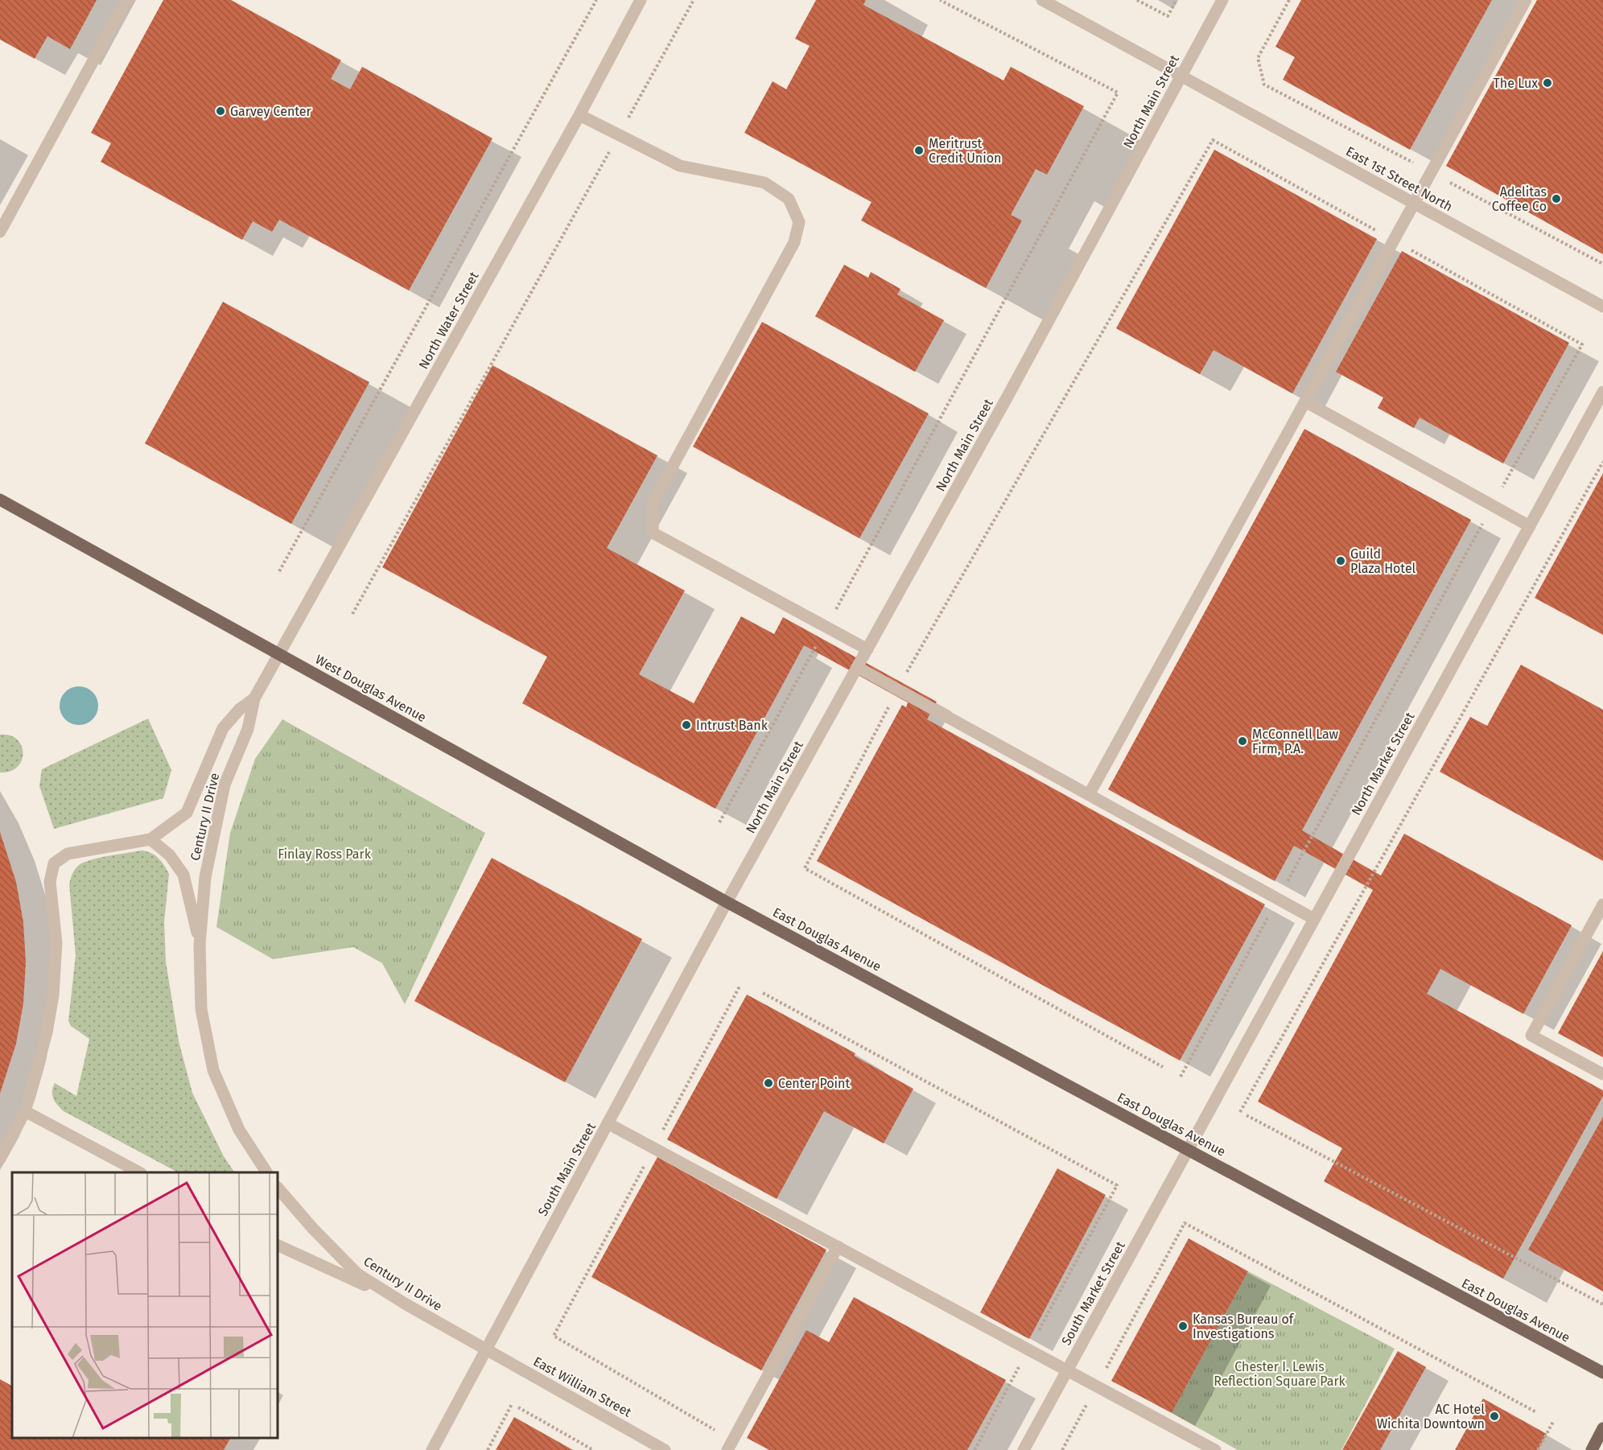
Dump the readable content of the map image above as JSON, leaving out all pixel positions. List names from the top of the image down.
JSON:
{
  "streets": {
    "main road": ["West Douglas Avenue", "East Douglas Avenue"],
    "street": [
      "North Main Street",
      "East 1st Street North",
      "North Water Street",
      "North Market Street",
      "Century II Drive",
      "South Main Street",
      "South Market Street",
      "East William Street"
    ]
  },
  "crossings": [
    ["North Main Street", "East 1st Street North"],
    ["North Main Street", "West Douglas Avenue"],
    ["North Main Street", "East Douglas Avenue"],
    ["North Main Street", "South Main Street"],
    ["North Water Street", "West Douglas Avenue"],
    ["North Water Street", "Century II Drive"],
    ["West Douglas Avenue", "Century II Drive"],
    ["West Douglas Avenue", "East Douglas Avenue"],
    ["West Douglas Avenue", "South Main Street"],
    ["North Market Street", "East Douglas Avenue"],
    ["North Market Street", "South Market Street"],
    ["Century II Drive", "South Main Street"],
    ["Century II Drive", "East William Street"],
    ["East Douglas Avenue", "South Main Street"],
    ["East Douglas Avenue", "South Market Street"],
    ["South Main Street", "East William Street"]
  ],
  "parks": ["Finlay Ross Park", "Chester I. Lewis Reflection Square Park"],
  "places": [
    "The Lux",
    "Garvey Center",
    "Meritrust Credit Union",
    "Adelitas Coffee Co",
    "Guild Plaza Hotel",
    "Intrust Bank",
    "McConnell Law Firm, P.A.",
    "Center Point",
    "Kansas Bureau of Investigations",
    "AC Hotel Wichita Downtown"
  ]
}
